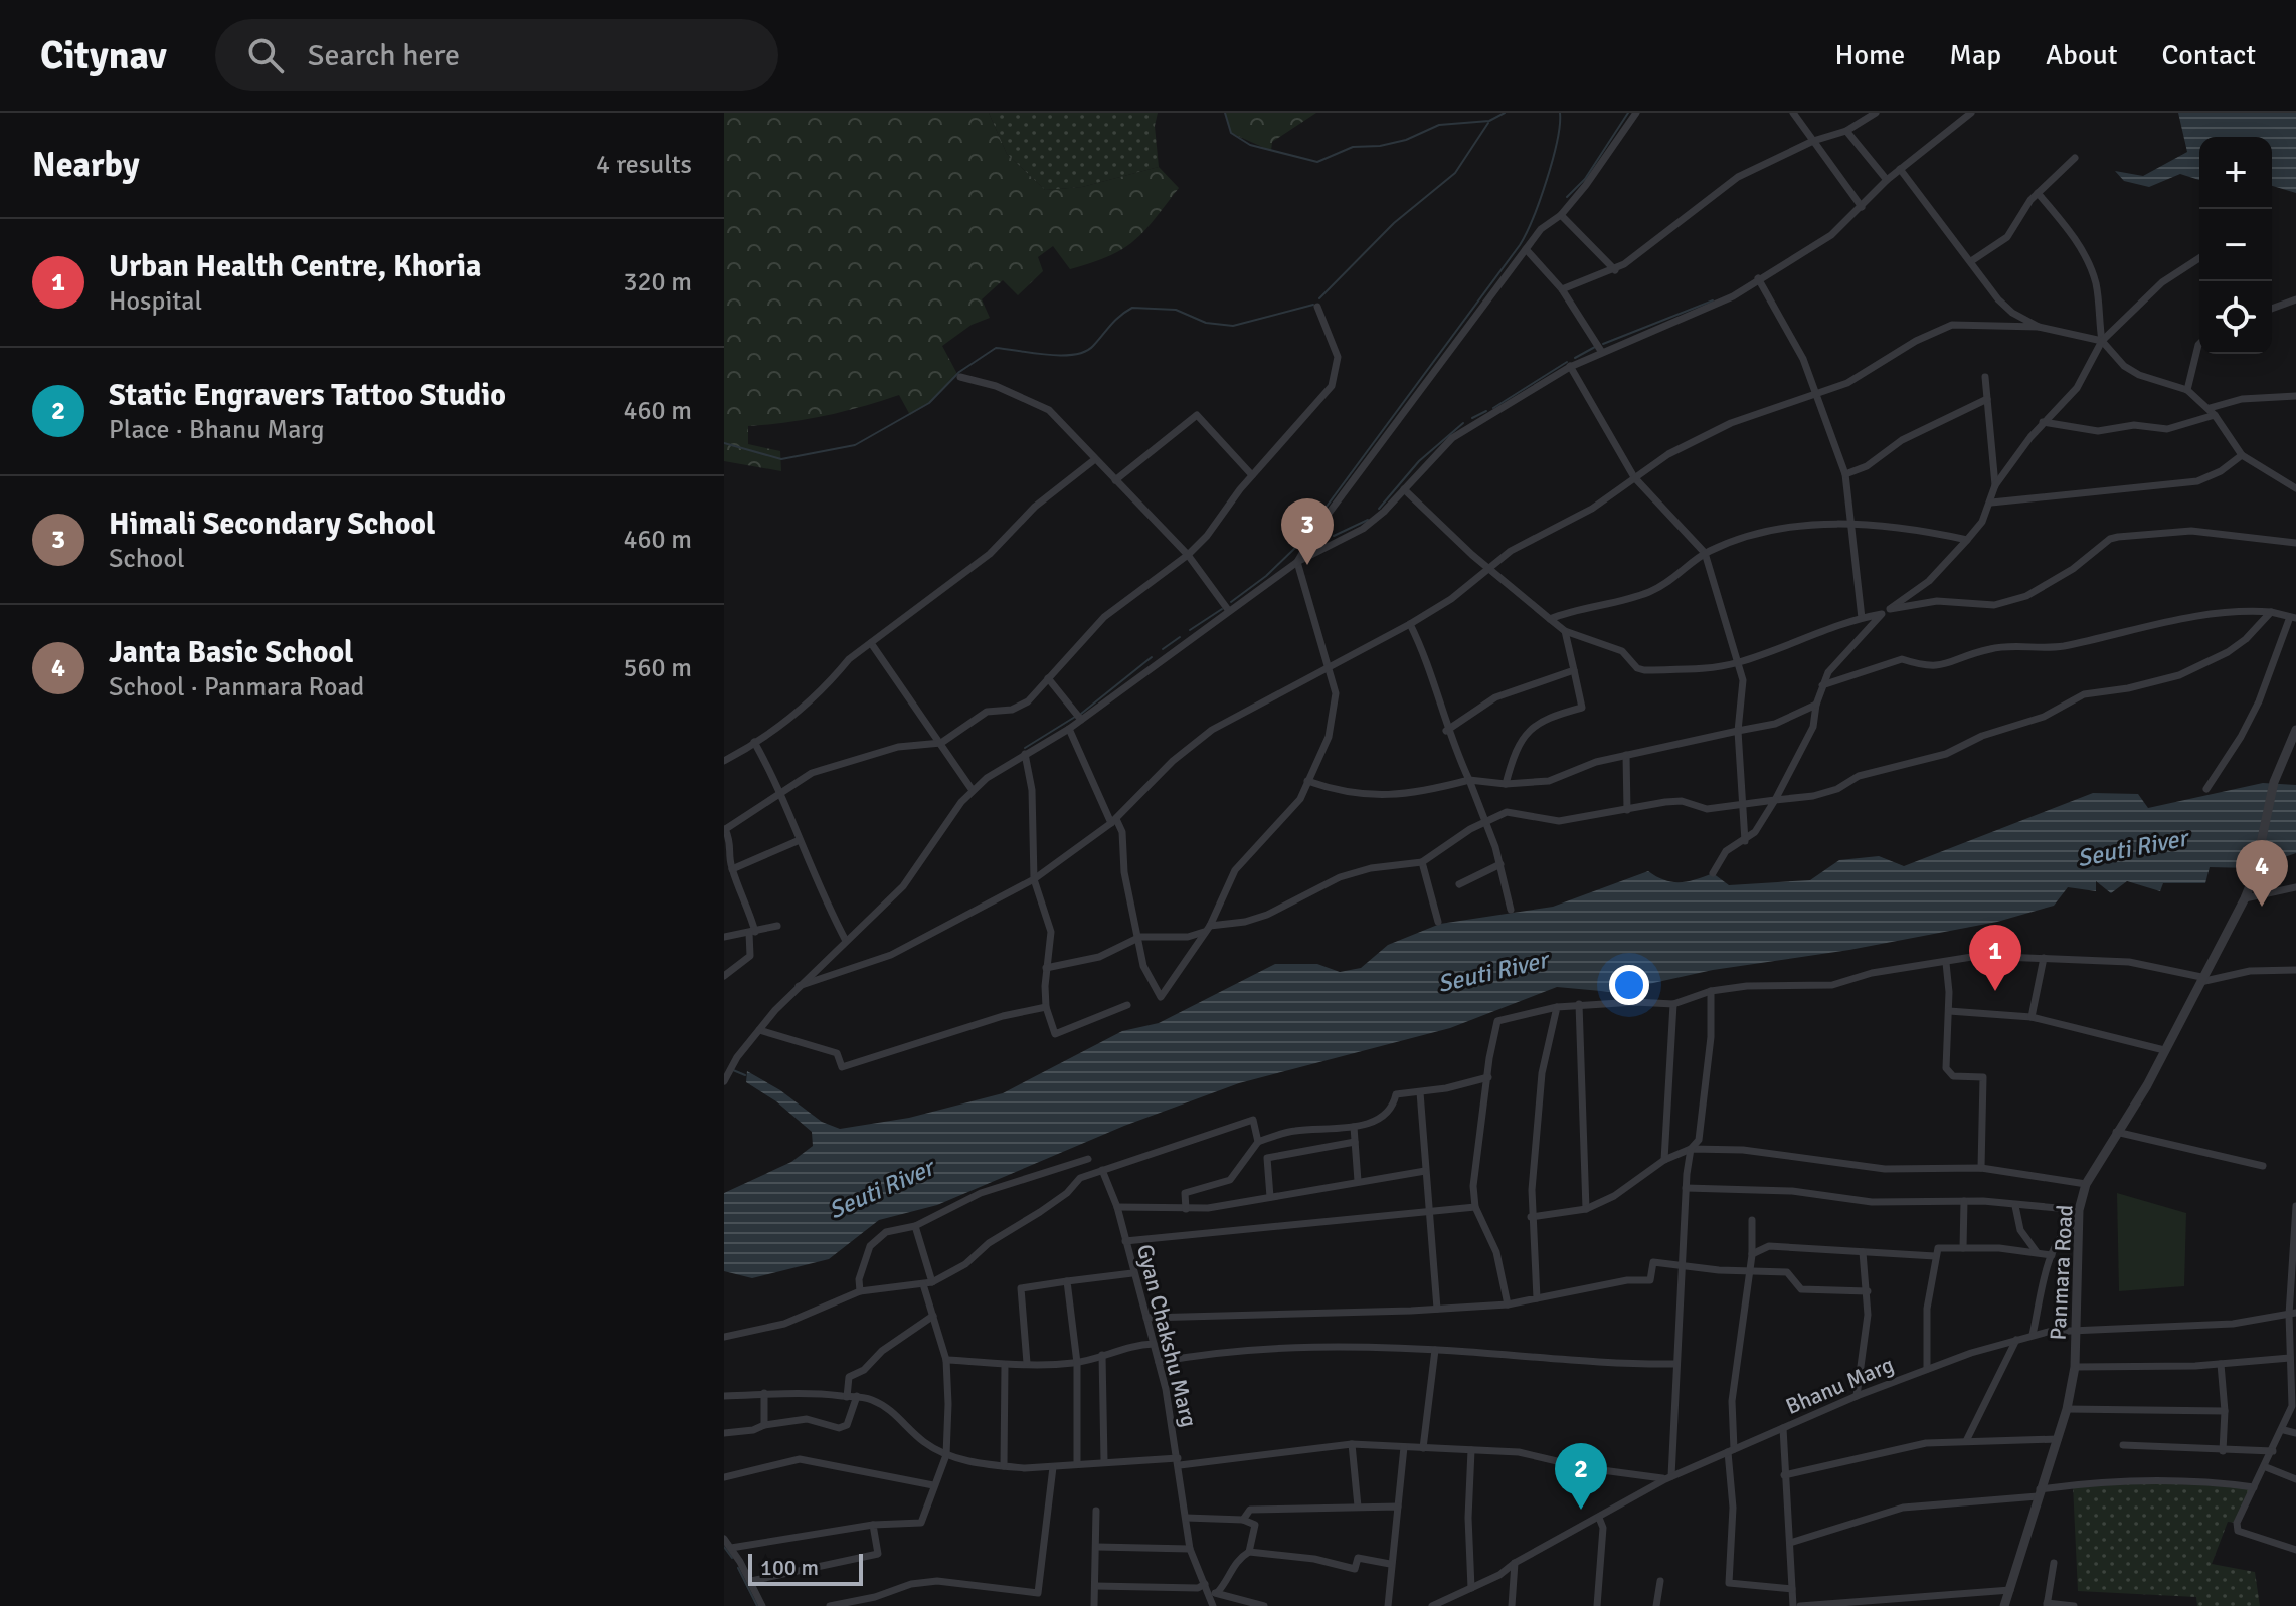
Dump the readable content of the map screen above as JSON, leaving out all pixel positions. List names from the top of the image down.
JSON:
{
  "streets": {
    "street": ["Panmara Road", "Gyan Chakshu Marg", "Bhanu Marg"]
  },
  "crossings": [
    ["Panmara Road", "Bhanu Marg"]
  ],
  "water": ["Seuti River"],
  "scale_bar": "100 m",
  "page": {
    "header": "Citynav",
    "search": "Search here",
    "nav": [
      "Home",
      "Map",
      "About",
      "Contact"
    ],
    "heading": ["Nearby", "4 results"],
    "map_buttons": ["+", "−"],
    "list": [
      {
        "mark": "1",
        "name": "Urban Health Centre, Khoria",
        "note": "Hospital",
        "value": "320 m"
      },
      {
        "mark": "2",
        "name": "Static Engravers Tattoo Studio",
        "note": "Place · Bhanu Marg",
        "value": "460 m"
      },
      {
        "mark": "3",
        "name": "Himali Secondary School",
        "note": "School",
        "value": "460 m"
      },
      {
        "mark": "4",
        "name": "Janta Basic School",
        "note": "School · Panmara Road",
        "value": "560 m"
      }
    ],
    "pins": [
      "3",
      "4",
      "1",
      "2"
    ],
    "scale": "100 m"
  }
}
